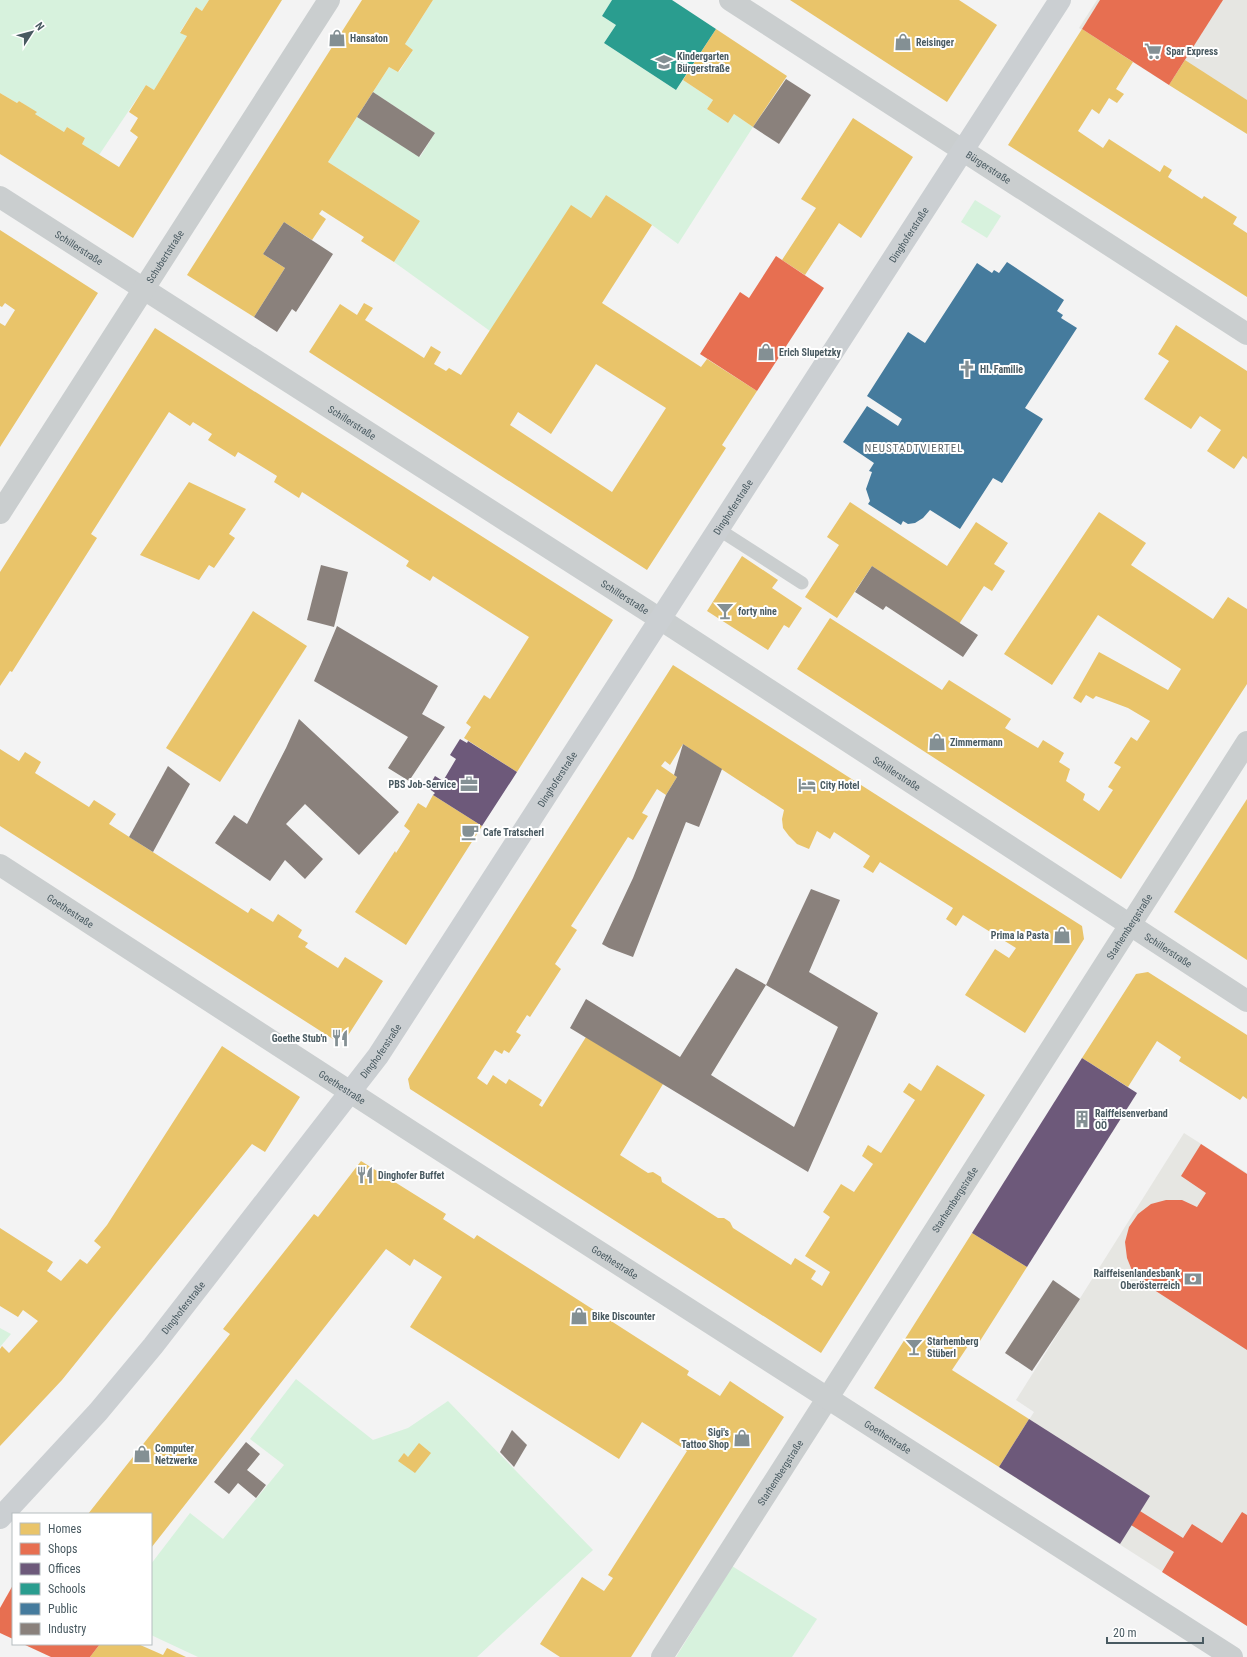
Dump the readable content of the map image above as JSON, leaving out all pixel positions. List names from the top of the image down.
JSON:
{
  "streets": {
    "main road": ["Dinghoferstraße"],
    "street": [
      "Bürgerstraße",
      "Schillerstraße",
      "Schubertstraße",
      "Goethestraße",
      "Starhembergstraße"
    ]
  },
  "crossings": [
    ["Bürgerstraße", "Dinghoferstraße"],
    ["Dinghoferstraße", "Schillerstraße"],
    ["Dinghoferstraße", "Goethestraße"],
    ["Schillerstraße", "Schubertstraße"],
    ["Schillerstraße", "Starhembergstraße"],
    ["Goethestraße", "Starhembergstraße"]
  ],
  "districts": ["NEUSTADTVIERTEL"],
  "places": {
    "shop": [
      "Hansaton",
      "Reisinger",
      "Erich Slupetzky",
      "Zimmermann",
      "Prima la Pasta",
      "Bike Discounter",
      "Sigi's Tattoo Shop",
      "Computer Netzwerke"
    ],
    "supermarket": ["Spar Express"],
    "school or university": ["Kindergarten Bürgerstraße"],
    "church": ["Hl. Familie"],
    "bar": ["forty nine", "Starhemberg Stüberl"],
    "office": ["PBS Job-Service"],
    "hotel": ["City Hotel"],
    "cafe": ["Cafe Tratscherl"],
    "restaurant": ["Goethe Stub'n", "Dinghofer Buffet"],
    "building": ["Raiffeisenverband OÖ"],
    "bank": ["Raiffeisenlandesbank Oberösterreich"]
  },
  "legend": [
    "Homes",
    "Shops",
    "Offices",
    "Schools",
    "Public",
    "Industry"
  ],
  "scale_bar": "20 m",
  "north": "top right"
}
